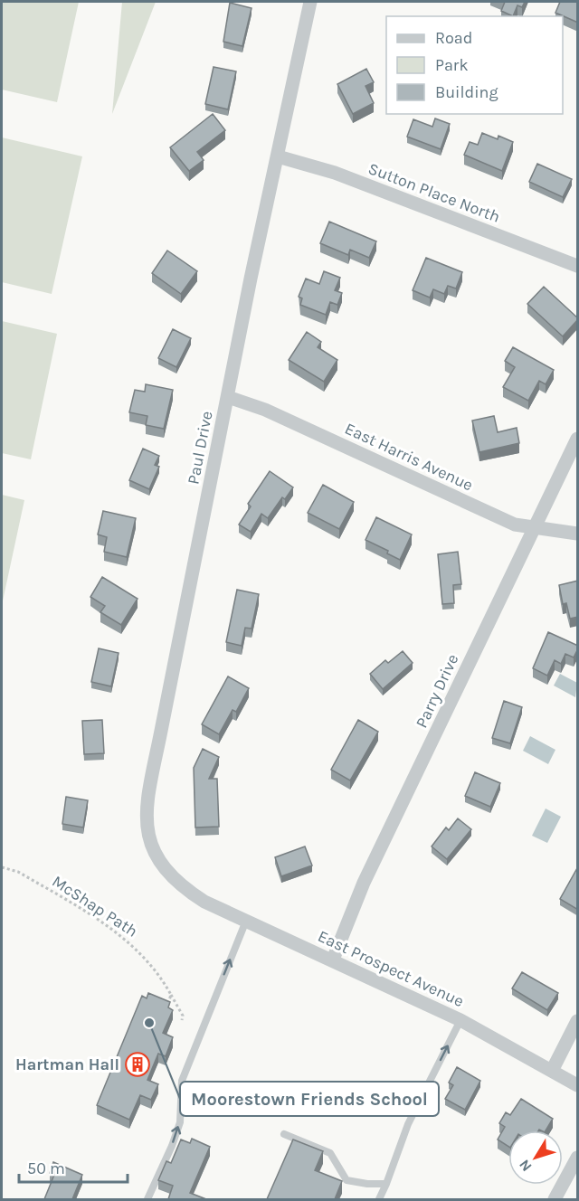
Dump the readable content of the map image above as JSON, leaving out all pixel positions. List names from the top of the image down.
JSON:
{
  "streets": {
    "street": [
      "Sutton Place North",
      "Paul Drive",
      "East Harris Avenue",
      "Parry Drive",
      "East Prospect Avenue"
    ],
    "path": ["McShap Path"]
  },
  "crossings": [
    ["Sutton Place North", "Paul Drive"],
    ["Paul Drive", "East Harris Avenue"],
    ["Paul Drive", "East Prospect Avenue"],
    ["East Harris Avenue", "Parry Drive"],
    ["Parry Drive", "East Prospect Avenue"]
  ],
  "places": {
    "other": ["Moorestown Friends School"],
    "building": ["Hartman Hall"]
  },
  "legend": ["Road", "Park", "Building"],
  "scale_bar": "50 m",
  "north": "bottom left"
}
